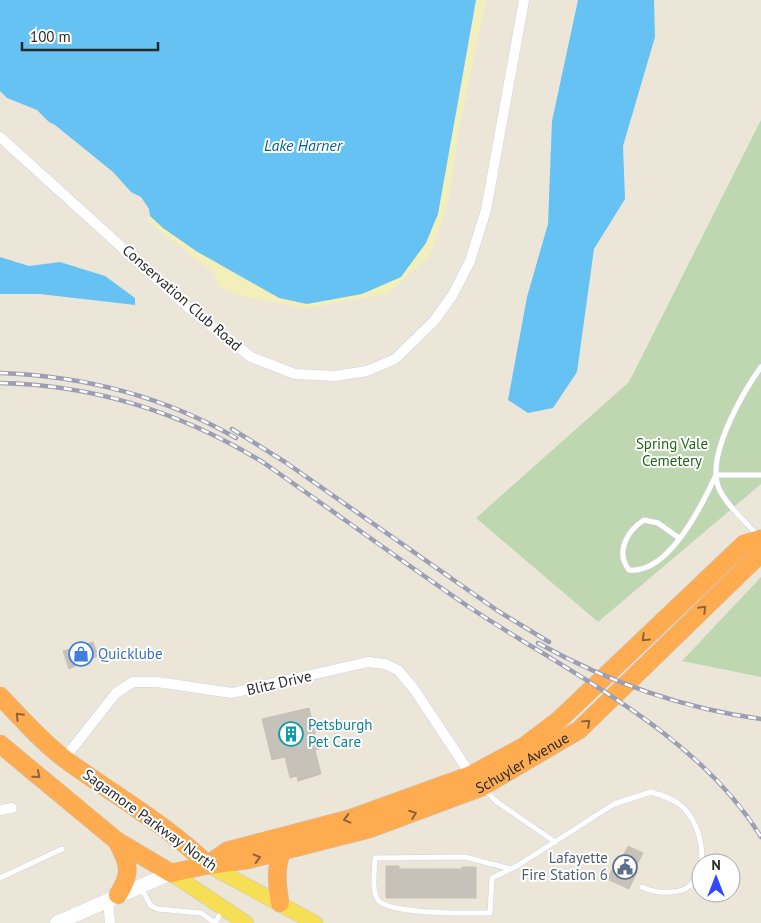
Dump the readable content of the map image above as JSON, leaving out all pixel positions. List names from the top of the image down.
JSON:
{
  "streets": {
    "highway": ["Schuyler Avenue", "Sagamore Parkway North"],
    "street": ["Conservation Club Road", "Blitz Drive"]
  },
  "crossings": [
    ["Blitz Drive", "Schuyler Avenue"],
    ["Blitz Drive", "Sagamore Parkway North"],
    ["Schuyler Avenue", "Sagamore Parkway North"]
  ],
  "water": ["Lake Harner"],
  "parks": ["Spring Vale Cemetery"],
  "places": {
    "shop": ["Quicklube"],
    "building": ["Petsburgh Pet Care"],
    "public building": ["Lafayette Fire Station 6"]
  },
  "scale_bar": "100 m",
  "north": "top"
}
